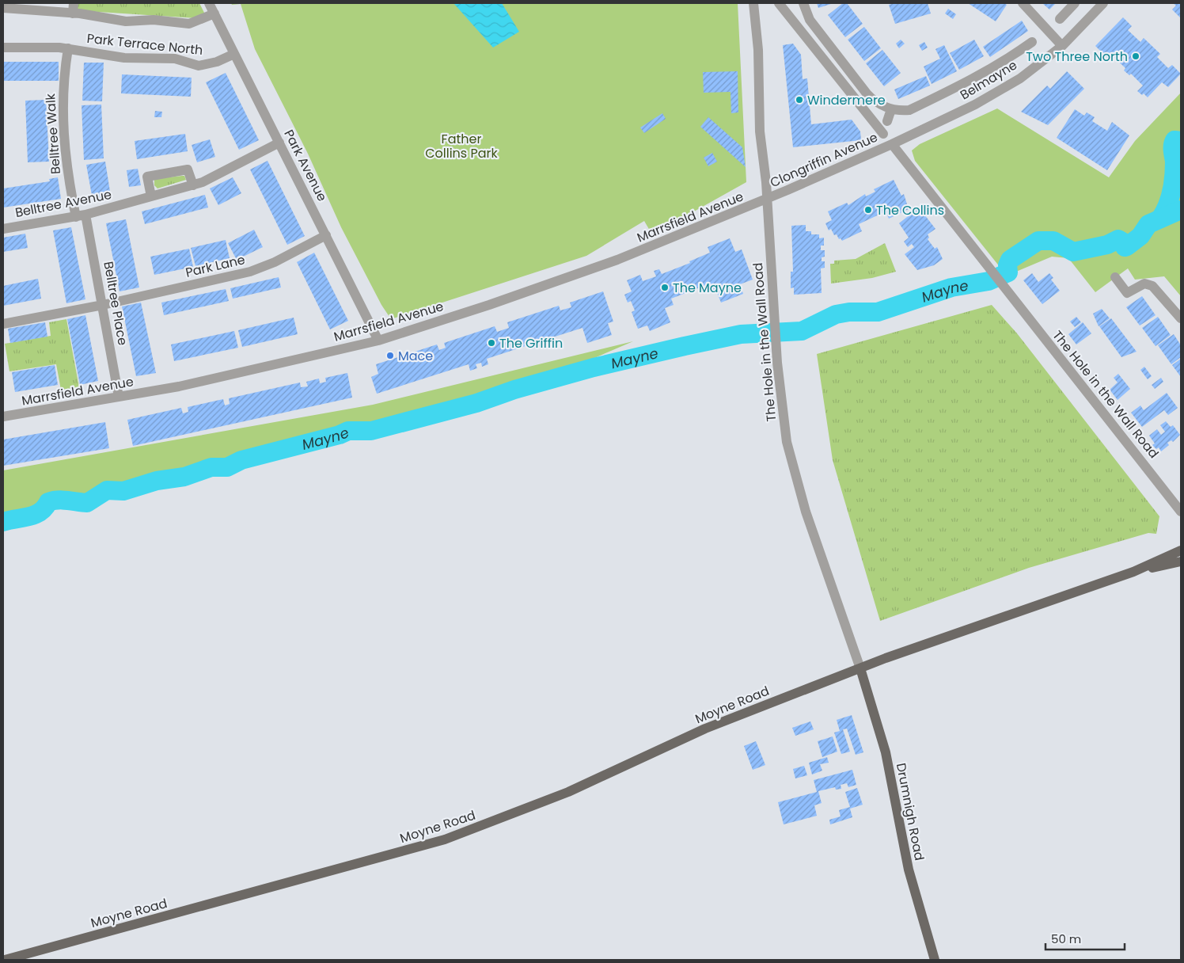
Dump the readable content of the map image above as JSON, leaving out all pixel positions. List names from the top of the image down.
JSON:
{
  "streets": {
    "main road": ["Moyne Road", "Drumnigh Road"],
    "street": [
      "Park Terrace North",
      "Belmayne",
      "Belltree Walk",
      "Clongriffin Avenue",
      "Park Avenue",
      "Belltree Avenue",
      "Marrsfield Avenue",
      "Park Lane",
      "Belltree Place",
      "The Hole in the Wall Road"
    ]
  },
  "crossings": [
    ["Park Terrace North", "Belltree Walk"],
    ["Park Terrace North", "Park Avenue"],
    ["Belmayne", "Clongriffin Avenue"],
    ["Belmayne", "The Hole in the Wall Road"],
    ["Belltree Walk", "Belltree Avenue"],
    ["Belltree Walk", "Belltree Place"],
    ["Clongriffin Avenue", "Marrsfield Avenue"],
    ["Clongriffin Avenue", "The Hole in the Wall Road"],
    ["Park Avenue", "Belltree Avenue"],
    ["Park Avenue", "Marrsfield Avenue"],
    ["Park Avenue", "Park Lane"],
    ["Belltree Avenue", "Belltree Place"],
    ["Marrsfield Avenue", "Belltree Place"],
    ["Marrsfield Avenue", "The Hole in the Wall Road"],
    ["Park Lane", "Belltree Place"],
    ["The Hole in the Wall Road", "Moyne Road"],
    ["The Hole in the Wall Road", "Drumnigh Road"],
    ["Moyne Road", "Drumnigh Road"]
  ],
  "water": ["Mayne"],
  "parks": ["Father Collins Park"],
  "places": [
    "Two Three North",
    "Windermere",
    "The Collins",
    "The Mayne",
    "The Griffin",
    "Mace"
  ],
  "scale_bar": "50 m"
}
